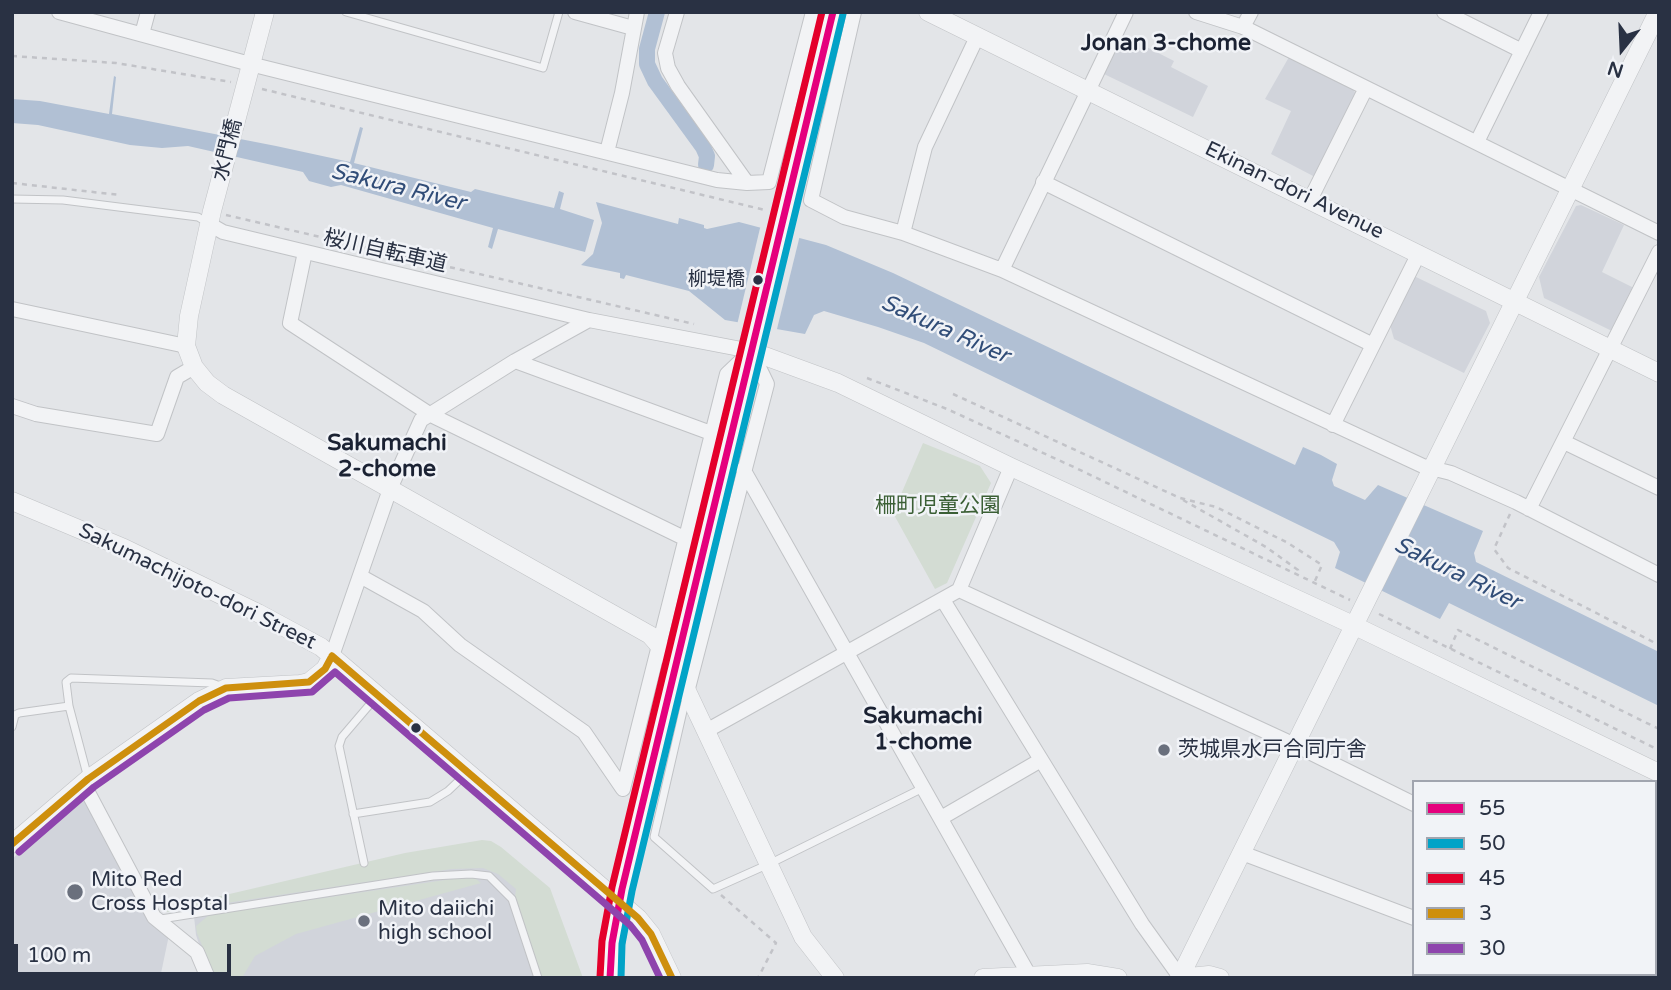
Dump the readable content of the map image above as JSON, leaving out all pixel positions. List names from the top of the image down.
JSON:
{
  "streets": {
    "street": ["水門橋", "Ekinan-dori Avenue", "Sakumachijoto-dori Street"],
    "path": ["桜川自転車道"]
  },
  "crossings": [
    ["水門橋", "桜川自転車道"]
  ],
  "districts": ["Jonan 3-chome", "Sakumachi 2-chome", "Sakumachi 1-chome"],
  "water": ["Sakura River"],
  "parks": ["柵町児童公園"],
  "places": [
    "柳堤橋",
    "茨城県水戸合同庁舎",
    "Mito Red Cross Hosptal",
    "Mito daiichi high school"
  ],
  "lines": [
    "transit line 55",
    "transit line 45",
    "transit line 50",
    "transit line 3",
    "transit line 30"
  ],
  "legend": [
    "55",
    "50",
    "45",
    "3",
    "30"
  ],
  "scale_bar": "100 m",
  "north": "bottom"
}
